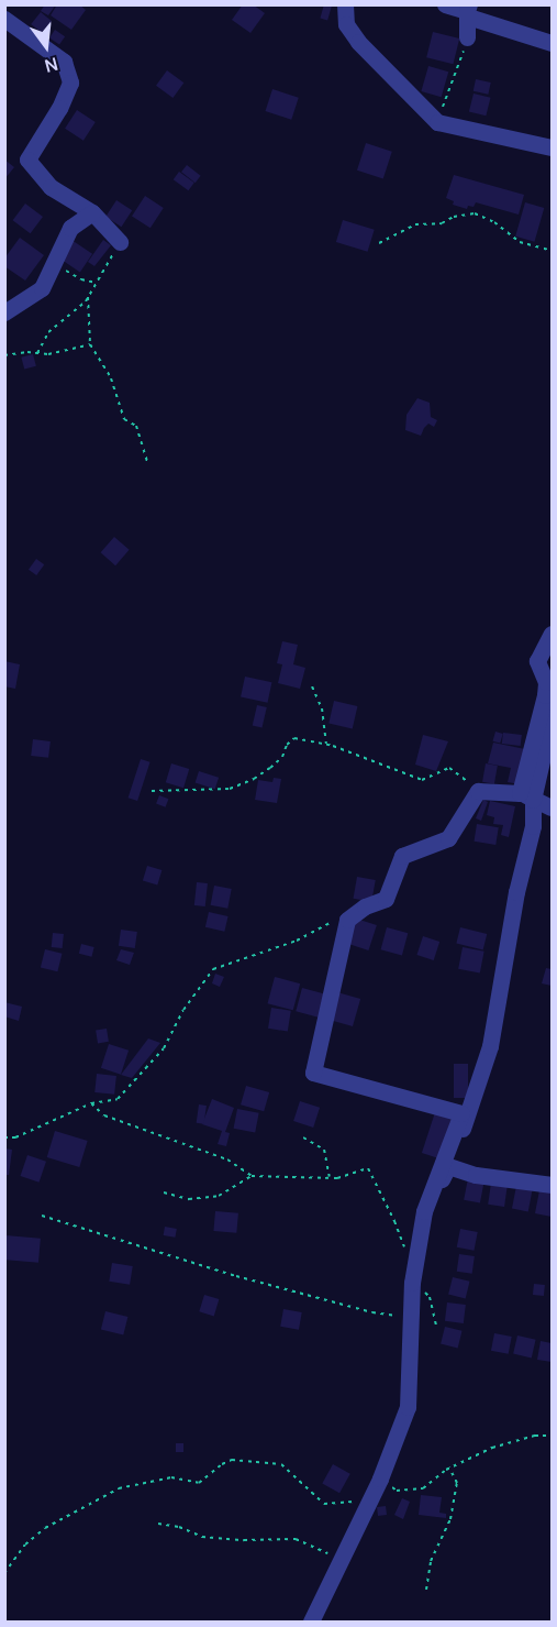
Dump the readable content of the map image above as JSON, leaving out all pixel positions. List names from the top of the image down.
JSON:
{
  "north": "bottom"
}
